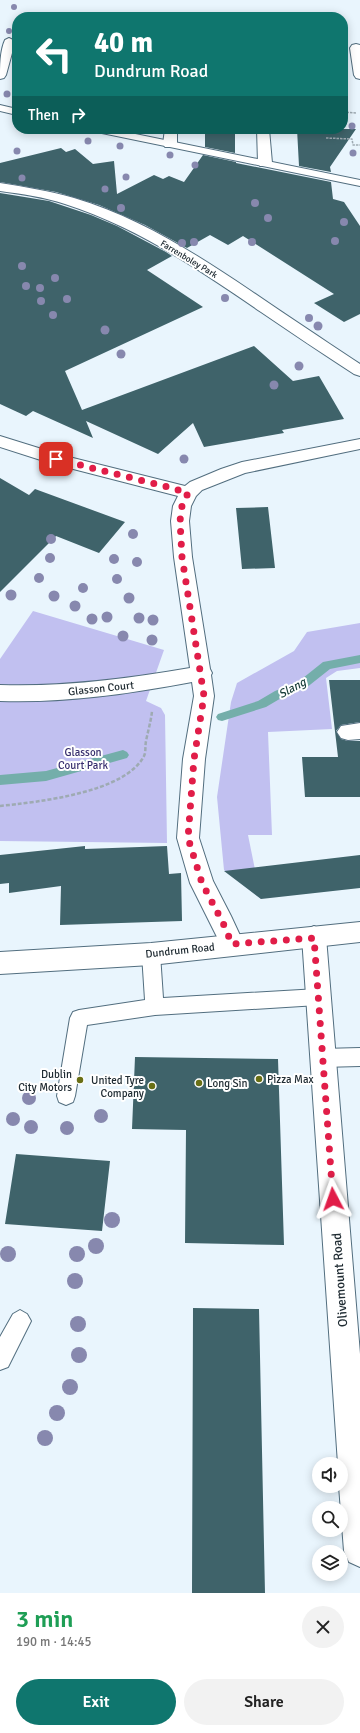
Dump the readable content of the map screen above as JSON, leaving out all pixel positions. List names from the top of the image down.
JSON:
{
  "streets": {
    "street": [
      "Farrenboley Park",
      "Glasson Court",
      "Dundrum Road",
      "Olivemount Road"
    ]
  },
  "crossings": [
    ["Dundrum Road", "Olivemount Road"]
  ],
  "water": ["Slang"],
  "parks": ["Glasson Court Park"],
  "places": [
    "Pizza Max",
    "Dublin City Motors",
    "Long Sin",
    "United Tyre Company"
  ],
  "page": {
    "turn": ["40 m", "Dundrum Road"],
    "then": "Then",
    "heading": ["3 min", "190 m · 14:45"],
    "buttons": ["Exit", "Share"]
  }
}
